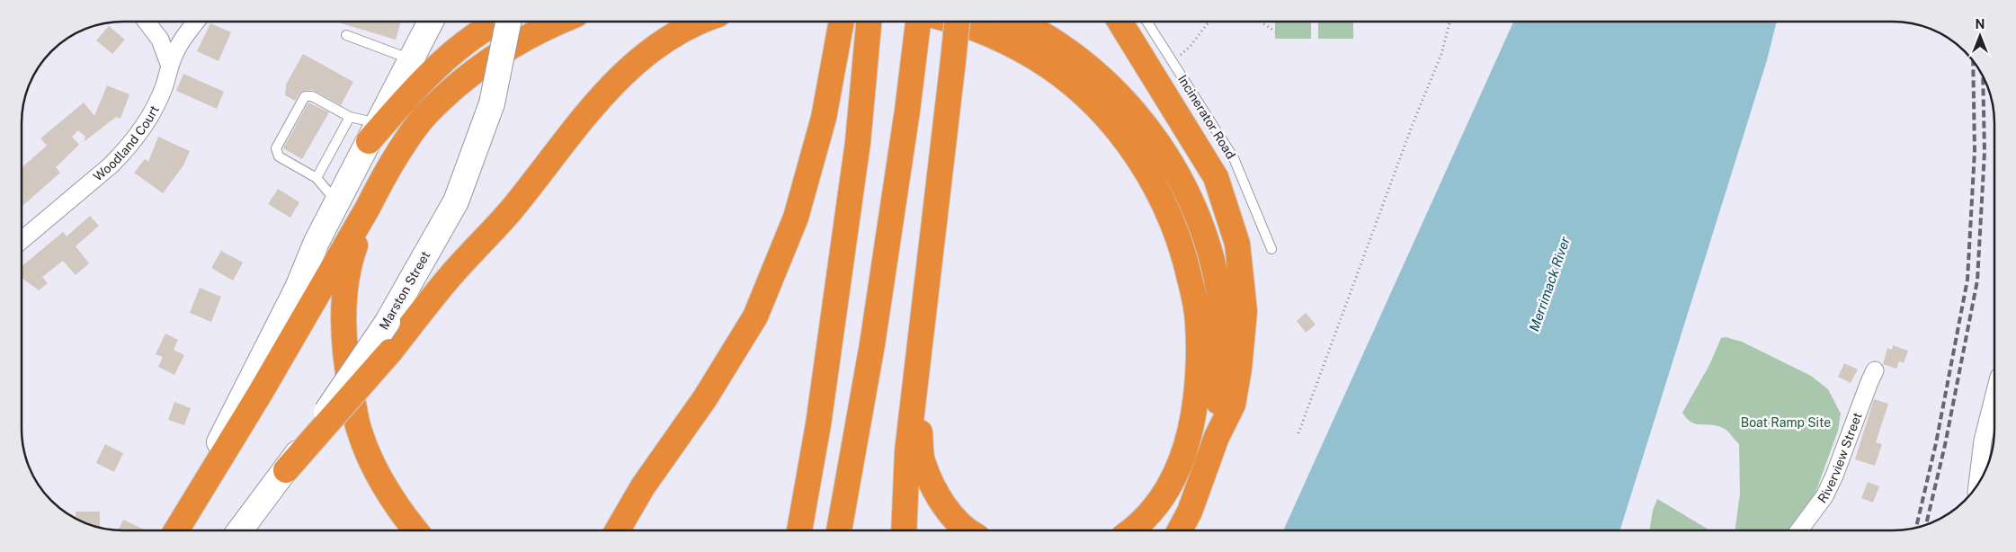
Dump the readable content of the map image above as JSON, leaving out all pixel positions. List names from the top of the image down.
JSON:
{
  "streets": {
    "main road": ["Marston Street"],
    "street": ["Woodland Court", "Riverview Street"],
    "lane": ["Incinerator Road"]
  },
  "water": ["Merrimack River"],
  "parks": ["Boat Ramp Site"],
  "north": "top"
}
